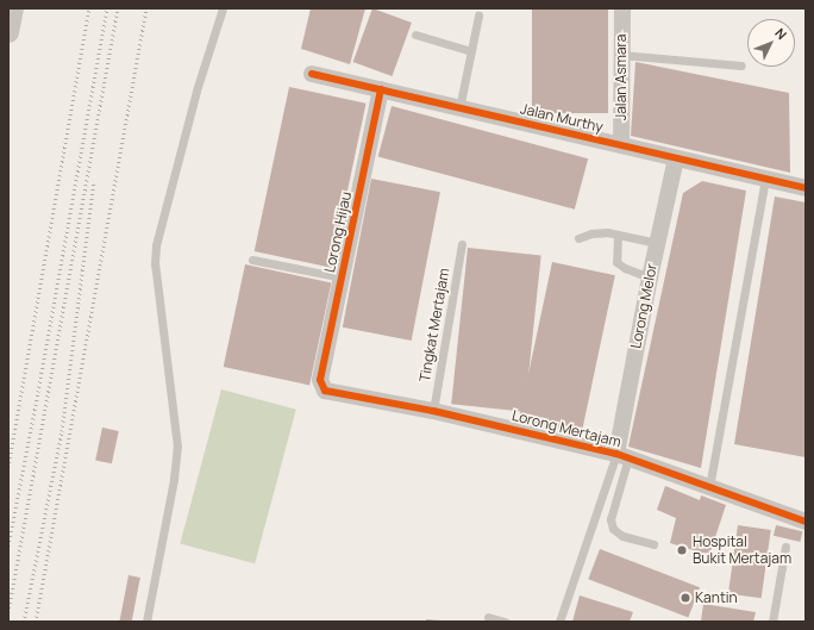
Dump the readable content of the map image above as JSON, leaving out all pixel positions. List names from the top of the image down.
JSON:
{
  "streets": {
    "street": [
      "Jalan Asmara",
      "Jalan Murthy",
      "Lorong Hijau",
      "Lorong Melor",
      "Lorong Mertajam"
    ],
    "lane": ["Tingkat Mertajam"]
  },
  "crossings": [
    ["Jalan Asmara", "Jalan Murthy"],
    ["Jalan Murthy", "Lorong Hijau"],
    ["Jalan Murthy", "Lorong Melor"],
    ["Lorong Hijau", "Lorong Mertajam"],
    ["Lorong Melor", "Lorong Mertajam"],
    ["Tingkat Mertajam", "Lorong Mertajam"]
  ],
  "places": ["Hospital Bukit Mertajam", "Kantin"],
  "north": "top right"
}
